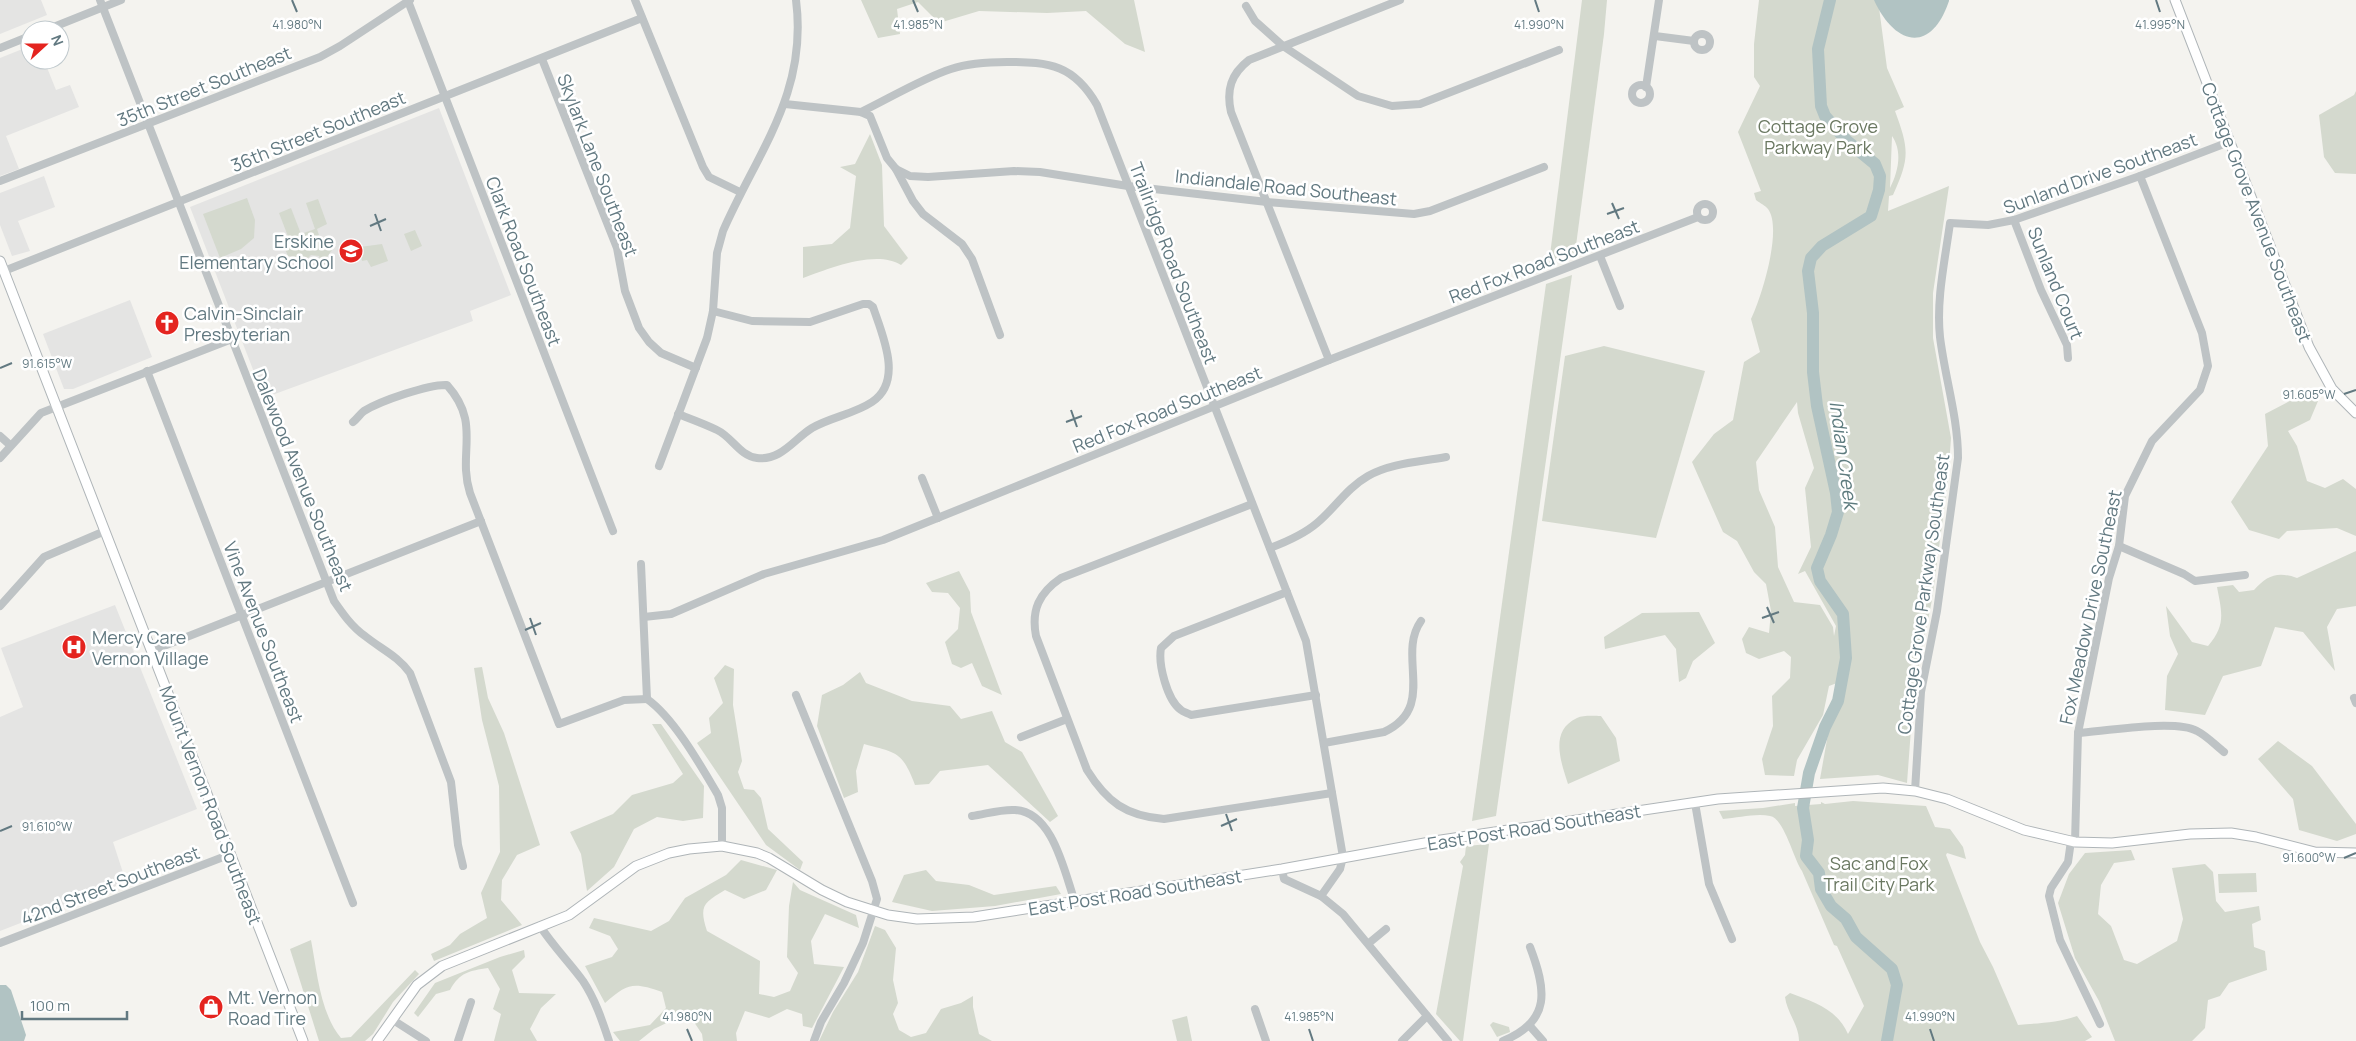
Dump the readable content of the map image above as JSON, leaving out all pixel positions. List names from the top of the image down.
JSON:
{
  "streets": {
    "main road": ["Cottage Grove Avenue Southeast", "Mount Vernon Road Southeast", "East Post Road Southeast"],
    "street": [
      "35th Street Southeast",
      "36th Street Southeast",
      "Skylark Lane Southeast",
      "Sunland Drive Southeast",
      "Indiandale Road Southeast",
      "Clark Road Southeast",
      "Red Fox Road Southeast",
      "Trailridge Road Southeast",
      "Sunland Court",
      "Dalewood Avenue Southeast",
      "Cottage Grove Parkway Southeast",
      "Fox Meadow Drive Southeast",
      "Vine Avenue Southeast",
      "42nd Street Southeast"
    ]
  },
  "crossings": [
    ["35th Street Southeast", "Clark Road Southeast"],
    ["35th Street Southeast", "Dalewood Avenue Southeast"],
    ["36th Street Southeast", "Skylark Lane Southeast"],
    ["36th Street Southeast", "Clark Road Southeast"],
    ["36th Street Southeast", "Dalewood Avenue Southeast"],
    ["36th Street Southeast", "Mount Vernon Road Southeast"],
    ["Sunland Drive Southeast", "Cottage Grove Avenue Southeast"],
    ["Sunland Drive Southeast", "Sunland Court"],
    ["Sunland Drive Southeast", "Cottage Grove Parkway Southeast"],
    ["Sunland Drive Southeast", "Fox Meadow Drive Southeast"],
    ["Indiandale Road Southeast", "Trailridge Road Southeast"],
    ["Red Fox Road Southeast", "Trailridge Road Southeast"],
    ["Trailridge Road Southeast", "East Post Road Southeast"],
    ["Cottage Grove Parkway Southeast", "East Post Road Southeast"],
    ["Fox Meadow Drive Southeast", "East Post Road Southeast"],
    ["Mount Vernon Road Southeast", "42nd Street Southeast"]
  ],
  "water": ["Indian Creek"],
  "parks": ["Cottage Grove Parkway Park", "Sac and Fox Trail City Park"],
  "places": {
    "school or university": ["Erskine Elementary School"],
    "church": ["Calvin-Sinclair Presbyterian"],
    "hospital": ["Mercy Care Vernon Village"],
    "shop": ["Mt. Vernon Road Tire"]
  },
  "scale_bar": "100 m",
  "north": "right",
  "coordinates": [
    "41.990°N",
    "41.995°N",
    "41.980°N",
    "41.985°N",
    "91.615°W",
    "91.605°W",
    "91.610°W",
    "91.600°W"
  ]
}
